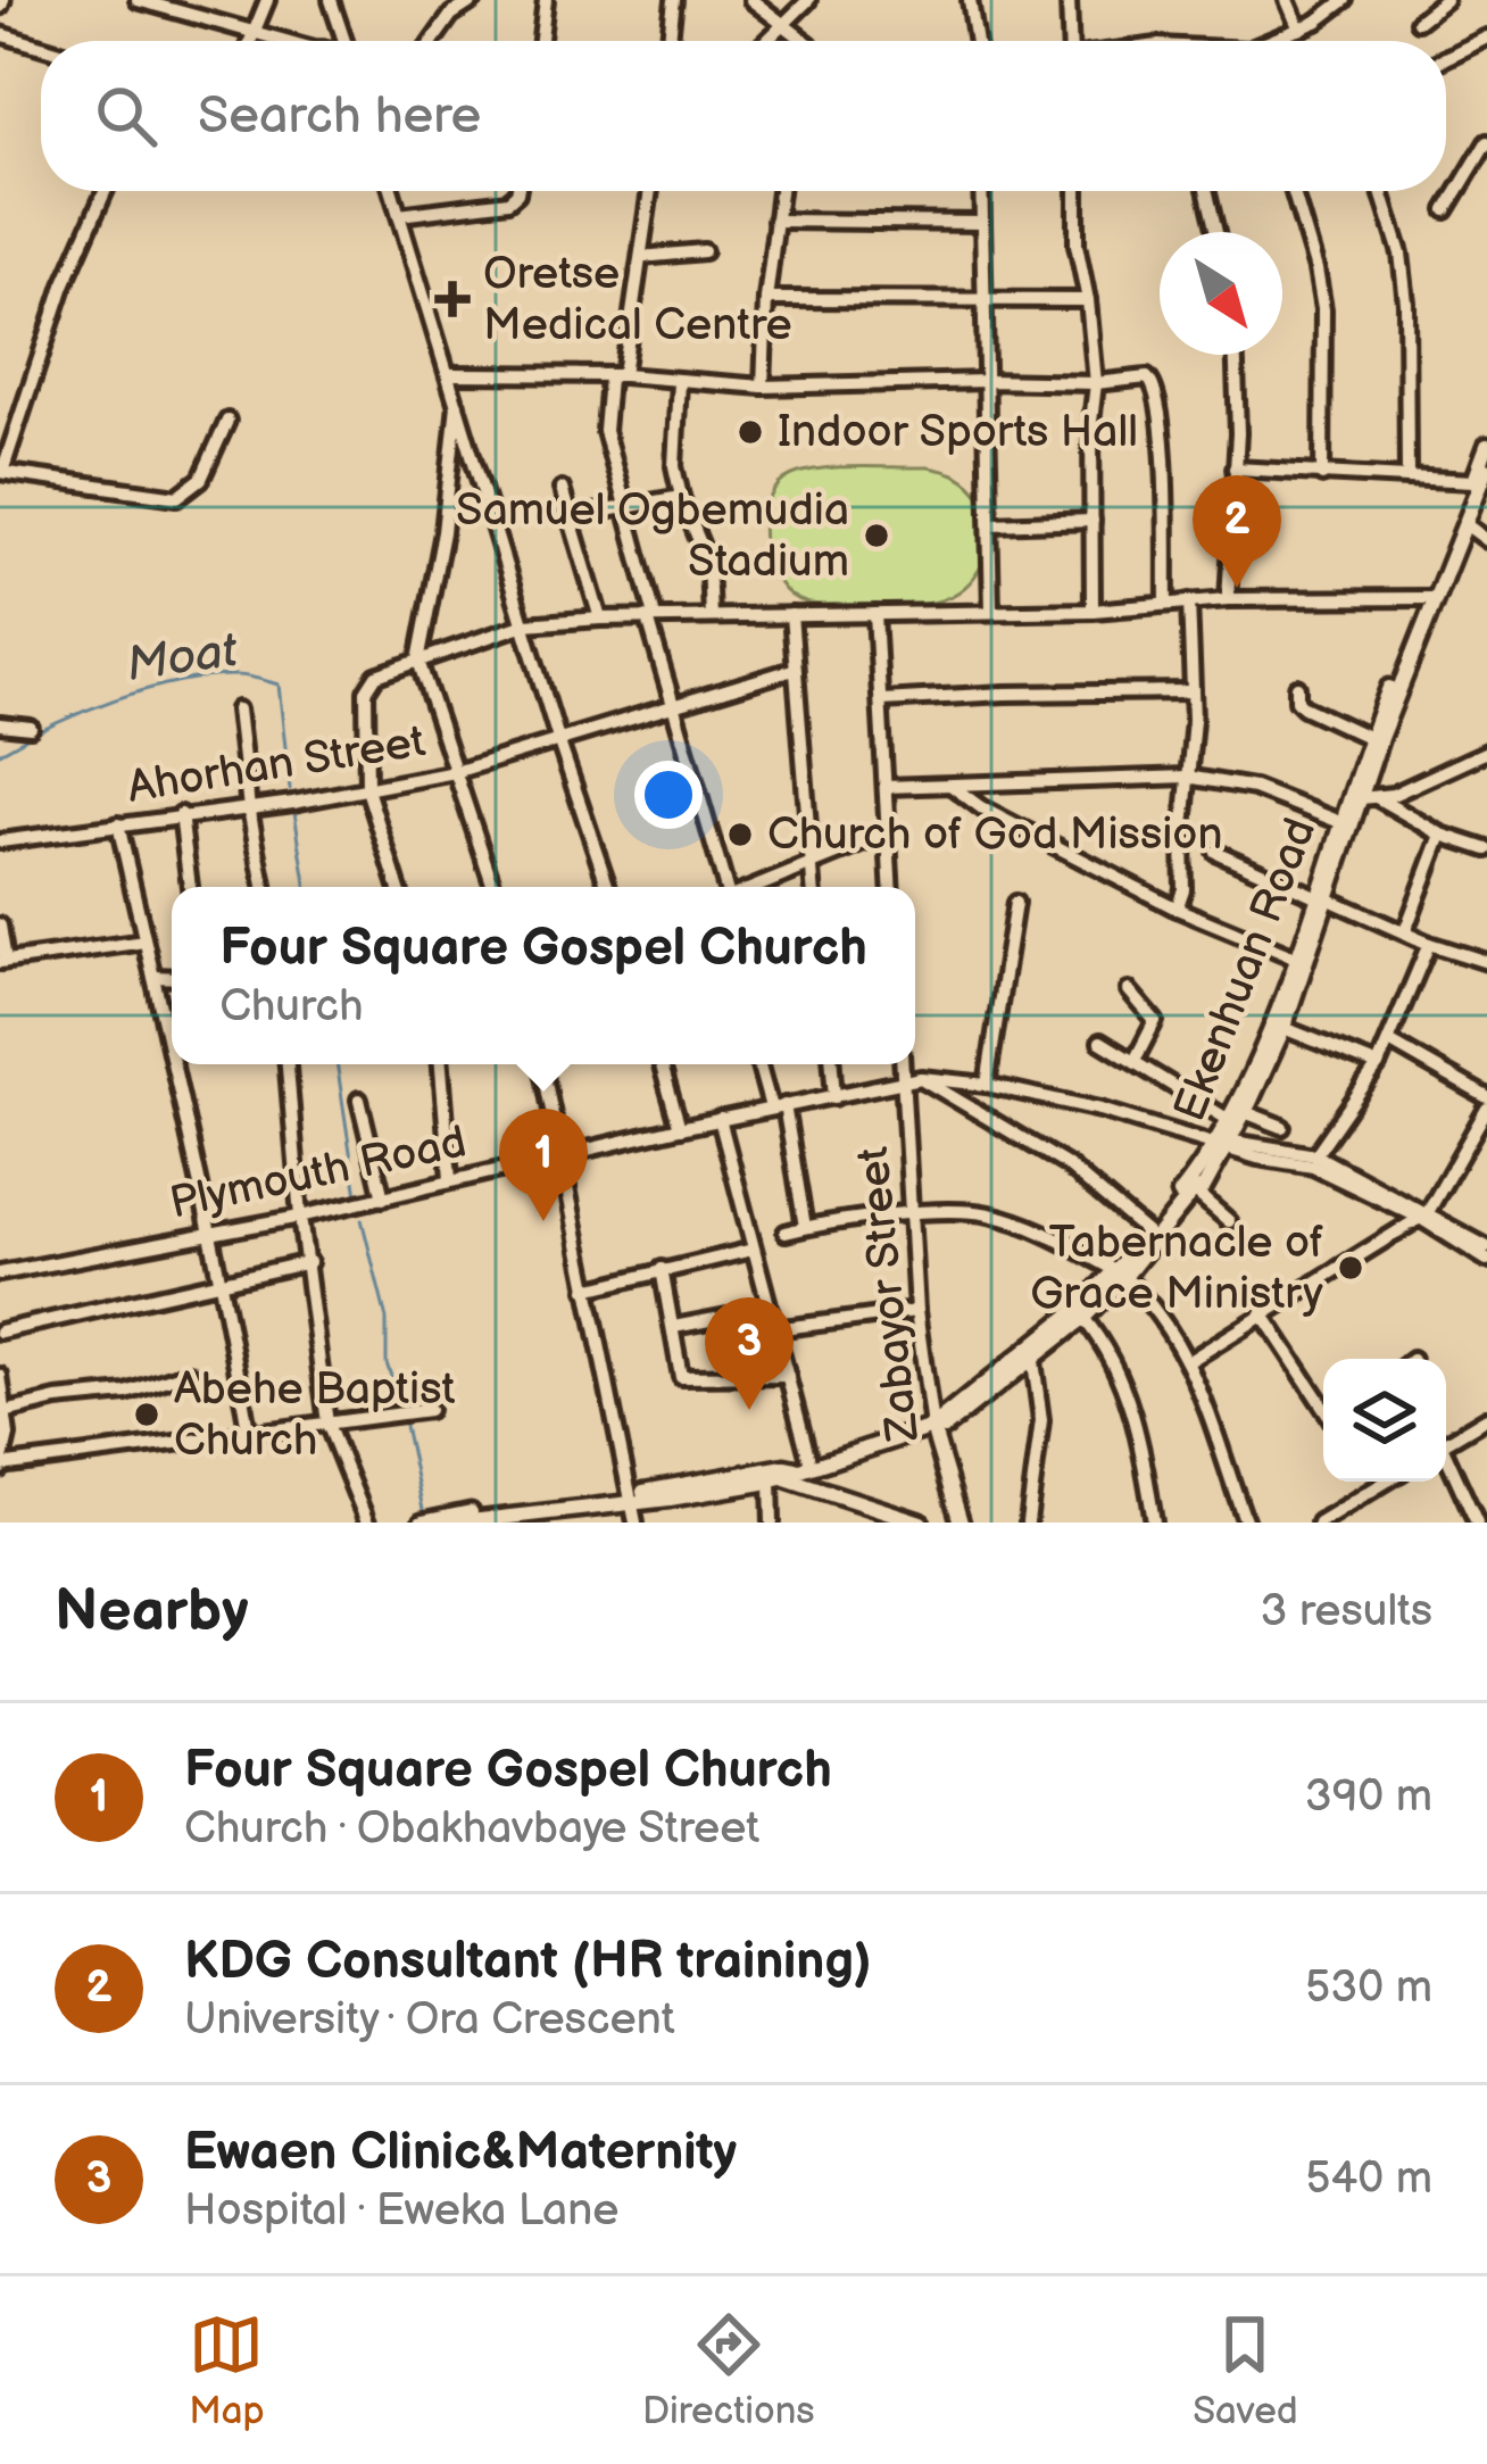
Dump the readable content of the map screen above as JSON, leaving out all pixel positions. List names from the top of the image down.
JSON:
{
  "streets": {
    "main road": ["Ekenhuan Road", "Zabayor Street"],
    "street": ["Ahorhan Street", "Plymouth Road"]
  },
  "crossings": [
    ["Ekenhuan Road", "Plymouth Road"],
    ["Ekenhuan Road", "Zabayor Street"],
    ["Plymouth Road", "Zabayor Street"]
  ],
  "water": ["Moat"],
  "places": {
    "health": ["Oretse Medical Centre"],
    "other": [
      "Indoor Sports Hall",
      "Samuel Ogbemudia Stadium",
      "Church of God Mission",
      "Tabernacle of Grace Ministry",
      "Abehe Baptist Church"
    ]
  },
  "north": "bottom right",
  "page": {
    "search": "Search here",
    "pins": ["2", "1", "3"],
    "popup": ["Four Square Gospel Church", "Church"],
    "heading": ["Nearby", "3 results"],
    "list": [
      {
        "mark": "1",
        "name": "Four Square Gospel Church",
        "note": "Church · Obakhavbaye Street",
        "value": "390 m"
      },
      {
        "mark": "2",
        "name": "KDG Consultant (HR training)",
        "note": "University · Ora Crescent",
        "value": "530 m"
      },
      {
        "mark": "3",
        "name": "Ewaen Clinic&Maternity",
        "note": "Hospital · Eweka Lane",
        "value": "540 m"
      }
    ],
    "nav": ["Map", "Directions", "Saved"]
  }
}
